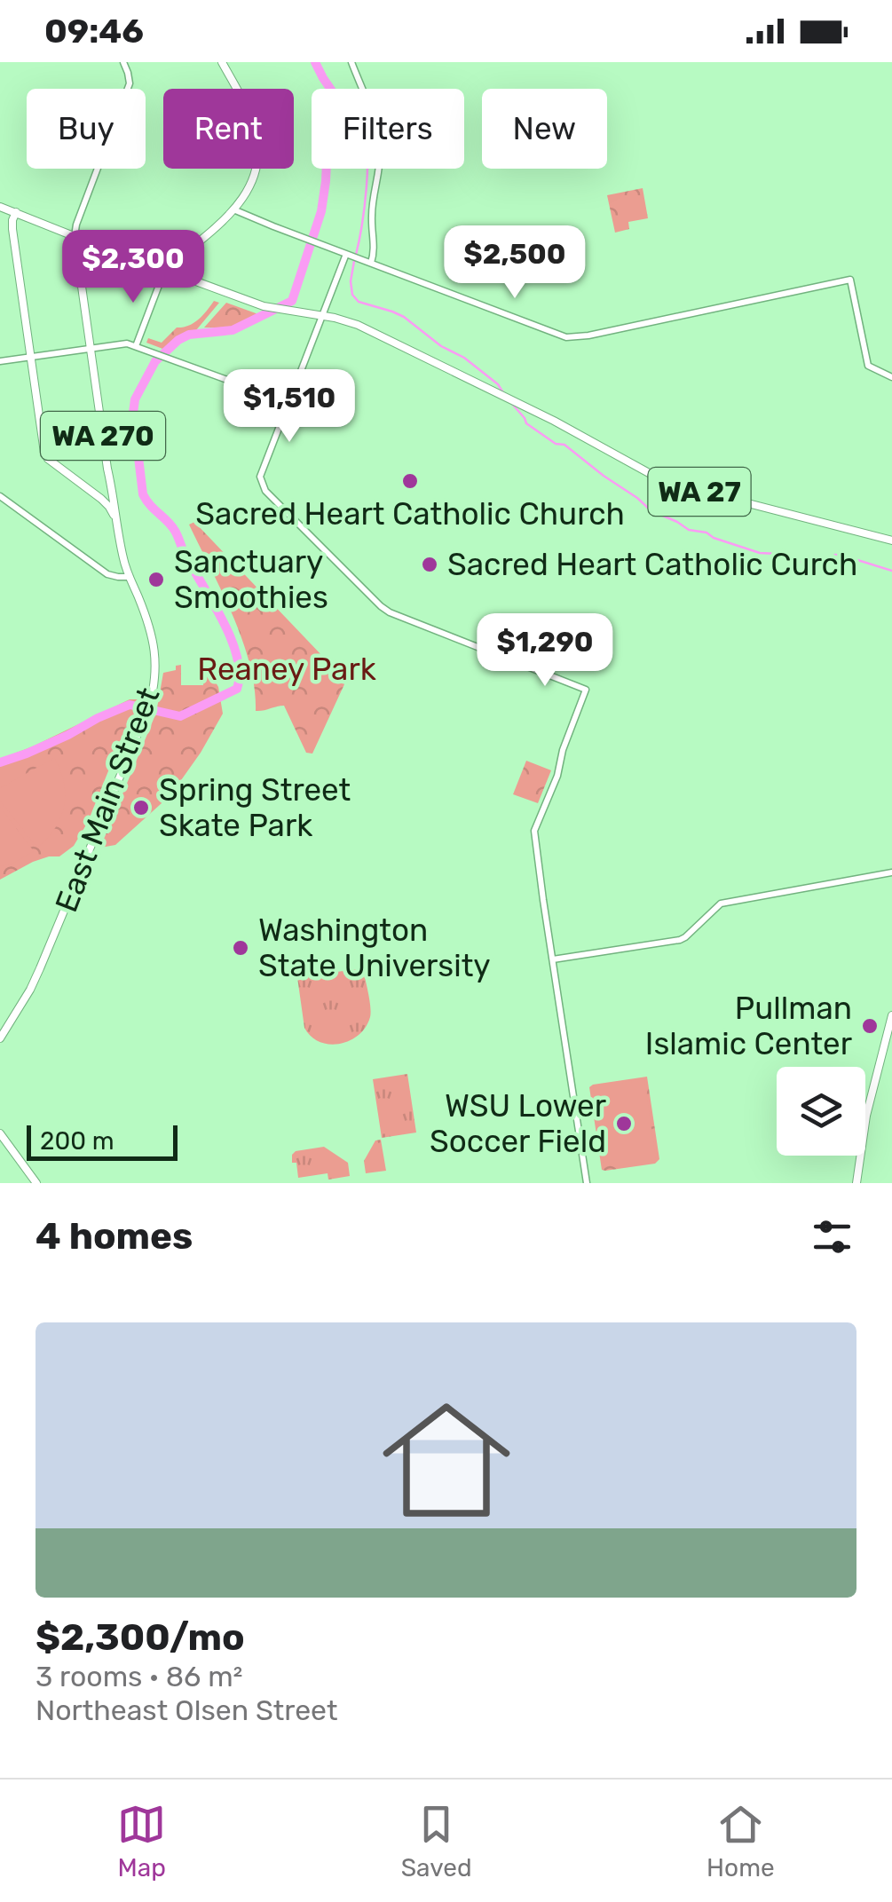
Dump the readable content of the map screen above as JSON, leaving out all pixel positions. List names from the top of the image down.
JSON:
{
  "streets": {
    "main road": ["WA 270", "WA 27", "East Main Street"]
  },
  "crossings": [
    ["WA 270", "WA 27"],
    ["WA 270", "East Main Street"],
    ["WA 27", "East Main Street"]
  ],
  "parks": ["Reaney Park"],
  "places": [
    "Sacred Heart Catholic Church",
    "Sacred Heart Catholic Curch",
    "Sanctuary Smoothies",
    "Spring Street Skate Park",
    "Washington State University",
    "Pullman Islamic Center",
    "WSU Lower Soccer Field"
  ],
  "scale_bar": "200 m",
  "page": {
    "status": "09:46",
    "chip": [
      "Buy",
      "Rent",
      "Filters",
      "New"
    ],
    "price": [
      "$2,500",
      "$2,300",
      "$1,510",
      "$1,290"
    ],
    "scale": "200 m",
    "heading": "4 homes",
    "list": [
      {
        "name": "$2,300/mo",
        "note": "3 rooms · 86 m² · Northeast Olsen Street"
      }
    ],
    "tabs": ["Map", "Saved", "Home"]
  }
}
